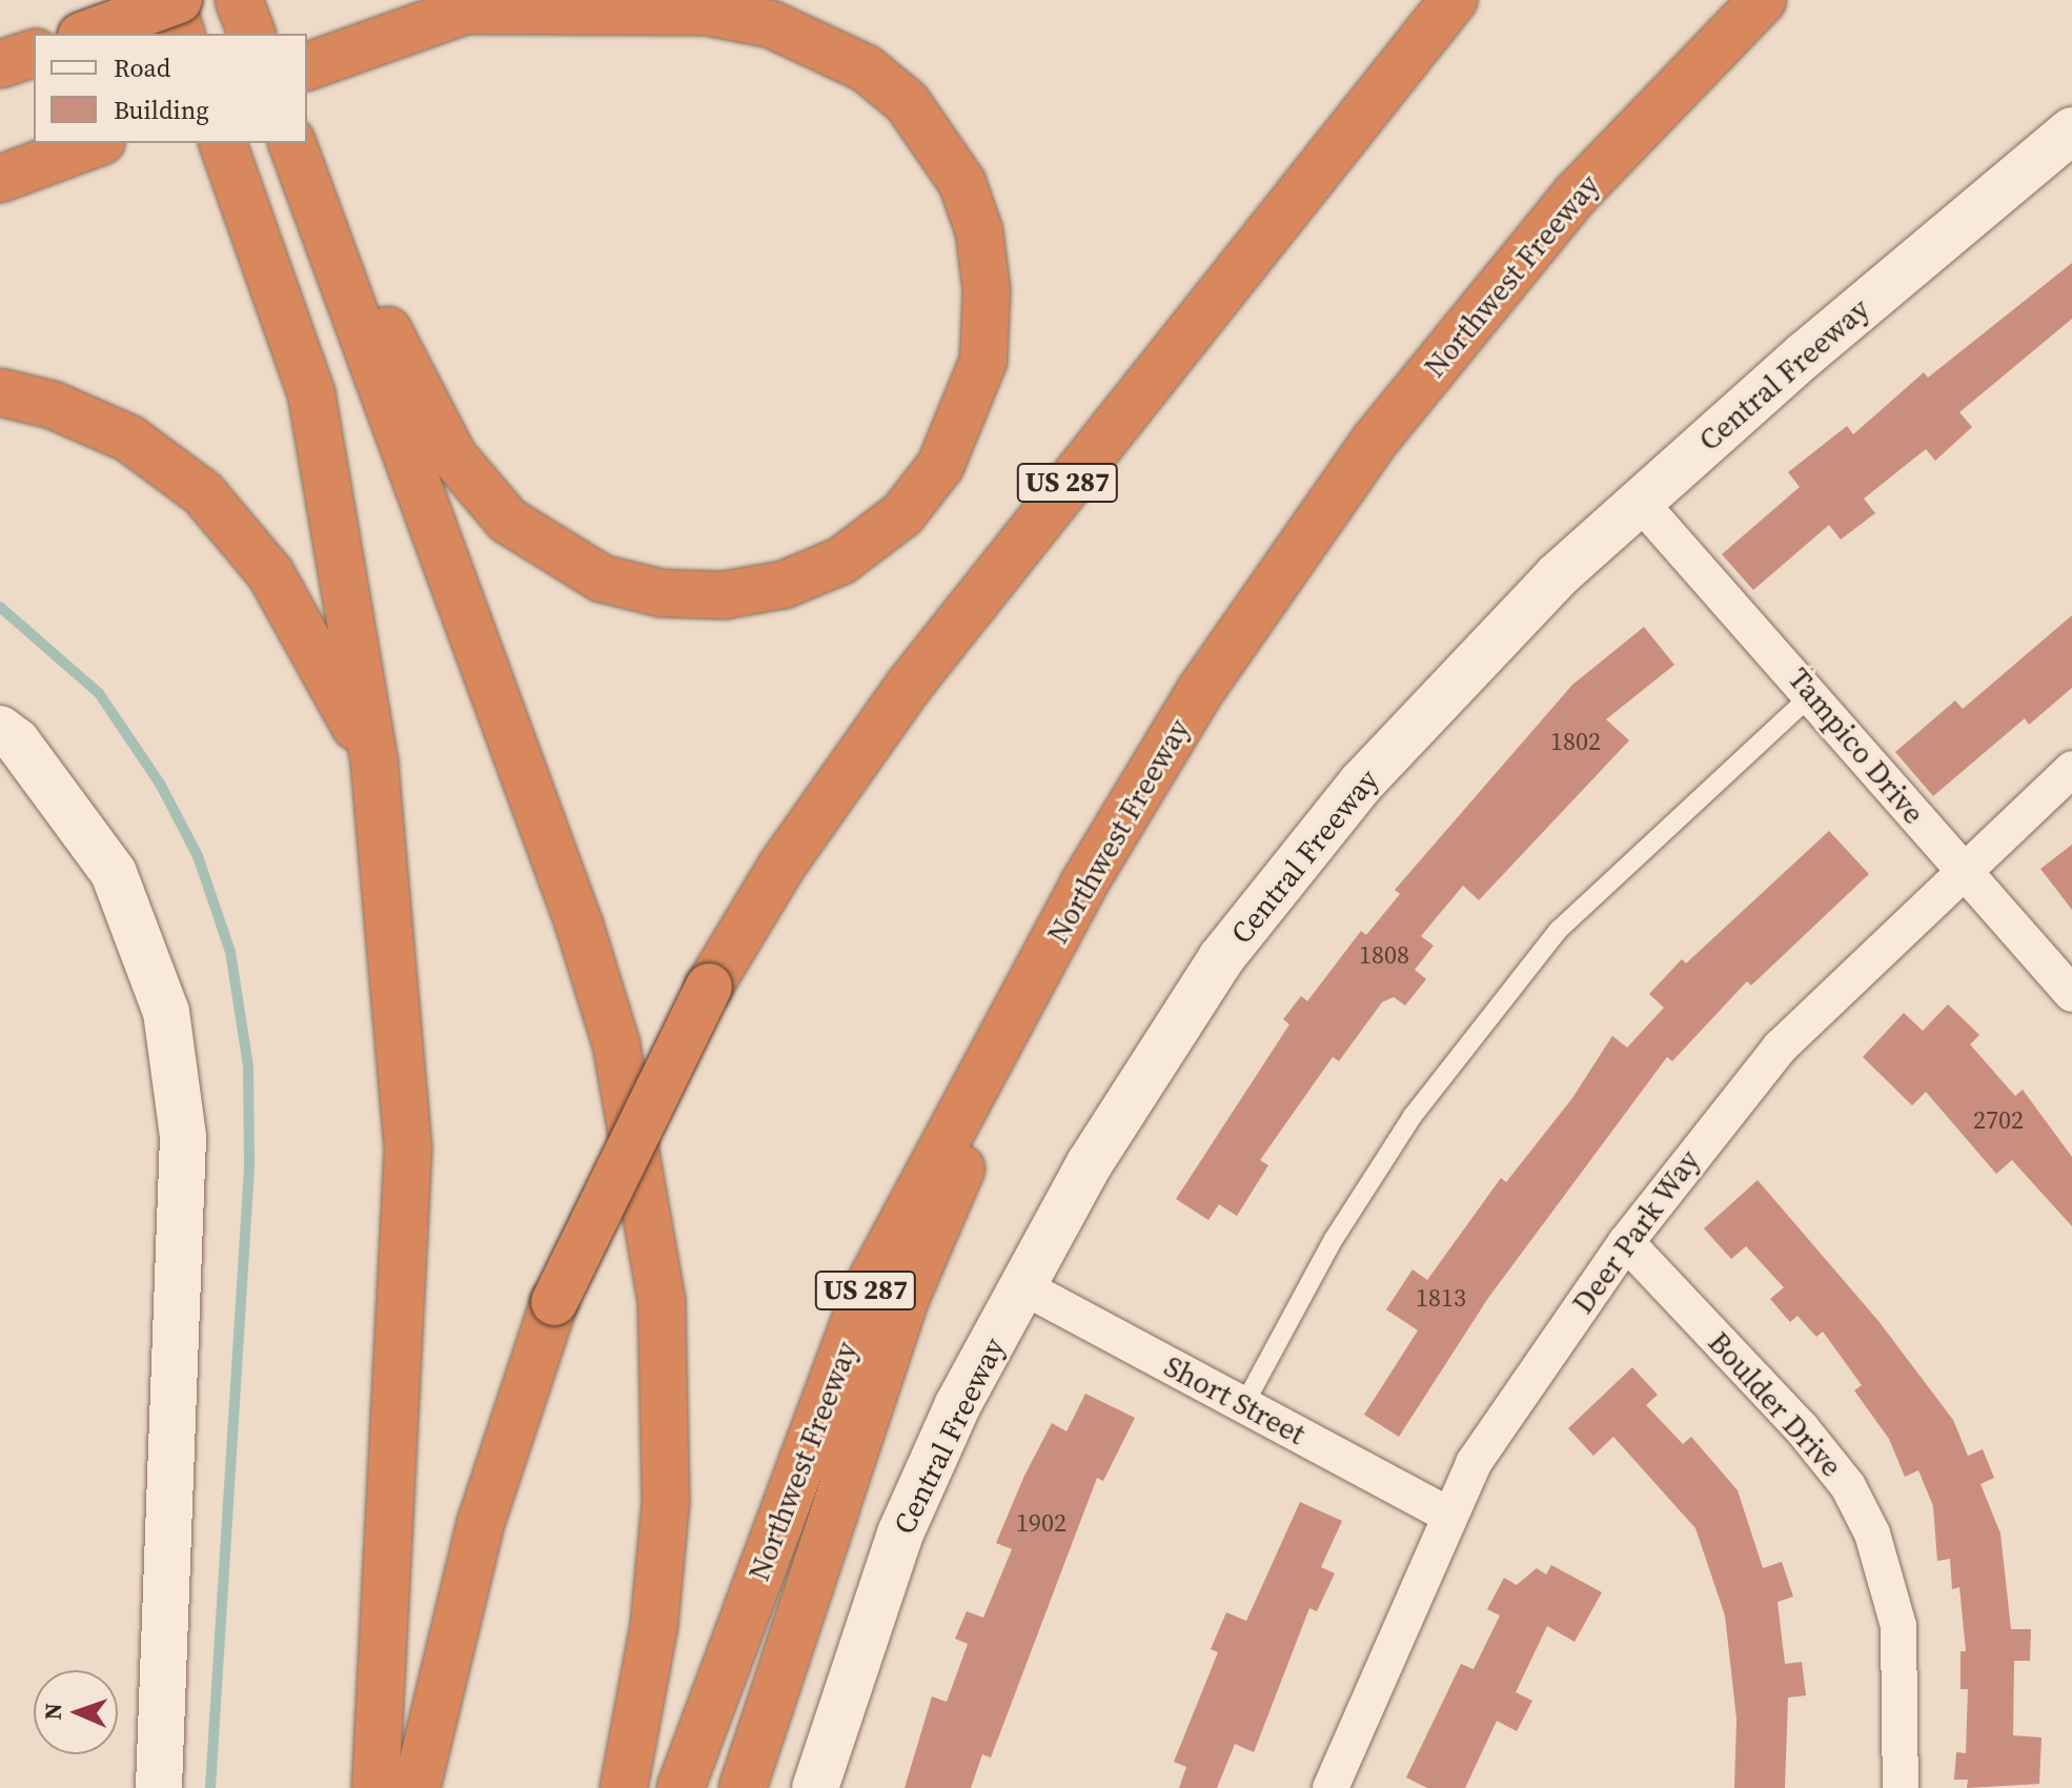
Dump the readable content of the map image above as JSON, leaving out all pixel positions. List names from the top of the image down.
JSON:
{
  "streets": {
    "highway": ["Northwest Freeway", "US 287"],
    "main road": ["Central Freeway"],
    "street": [
      "Tampico Drive",
      "Deer Park Way",
      "Short Street",
      "Boulder Drive"
    ]
  },
  "crossings": [
    ["Central Freeway", "Tampico Drive"],
    ["Central Freeway", "Short Street"],
    ["Tampico Drive", "Deer Park Way"],
    ["Deer Park Way", "Short Street"],
    ["Deer Park Way", "Boulder Drive"]
  ],
  "house_numbers": [
    "1802",
    "1808",
    "2702",
    "1813",
    "1902"
  ],
  "legend": ["Road", "Building"],
  "north": "left"
}
